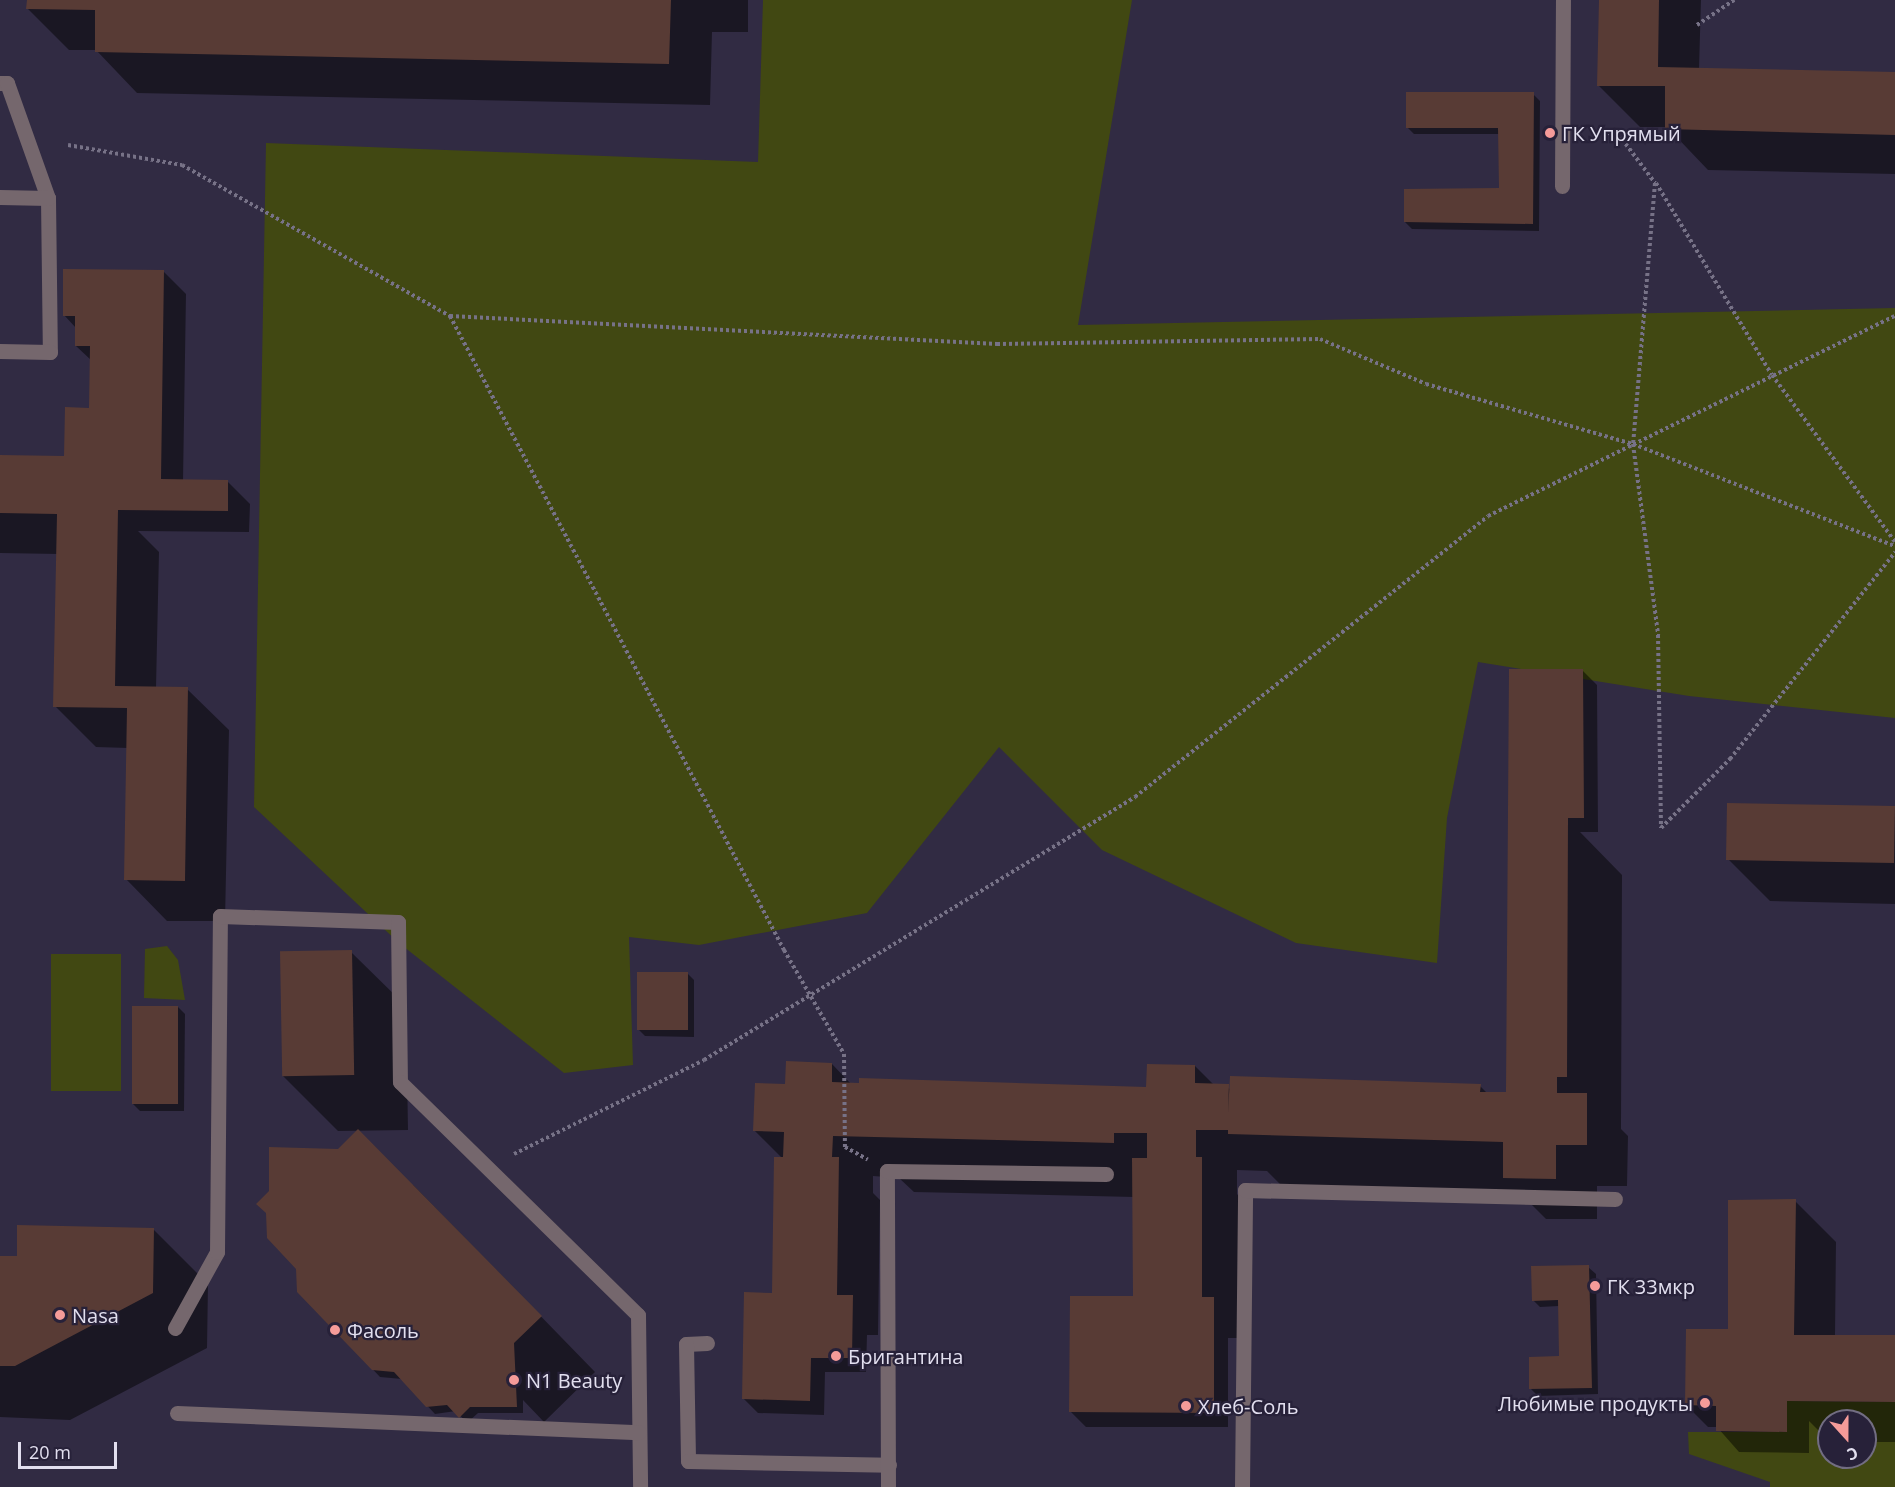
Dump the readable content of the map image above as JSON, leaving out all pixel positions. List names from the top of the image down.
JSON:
{
  "places": [
    "ГК Упрямый",
    "ГК 33мкр",
    "Nasa",
    "Фасоль",
    "Бригантина",
    "N1 Beauty",
    "Любимые продукты",
    "Хлеб-Соль"
  ],
  "scale_bar": "20 m",
  "north": "bottom"
}
